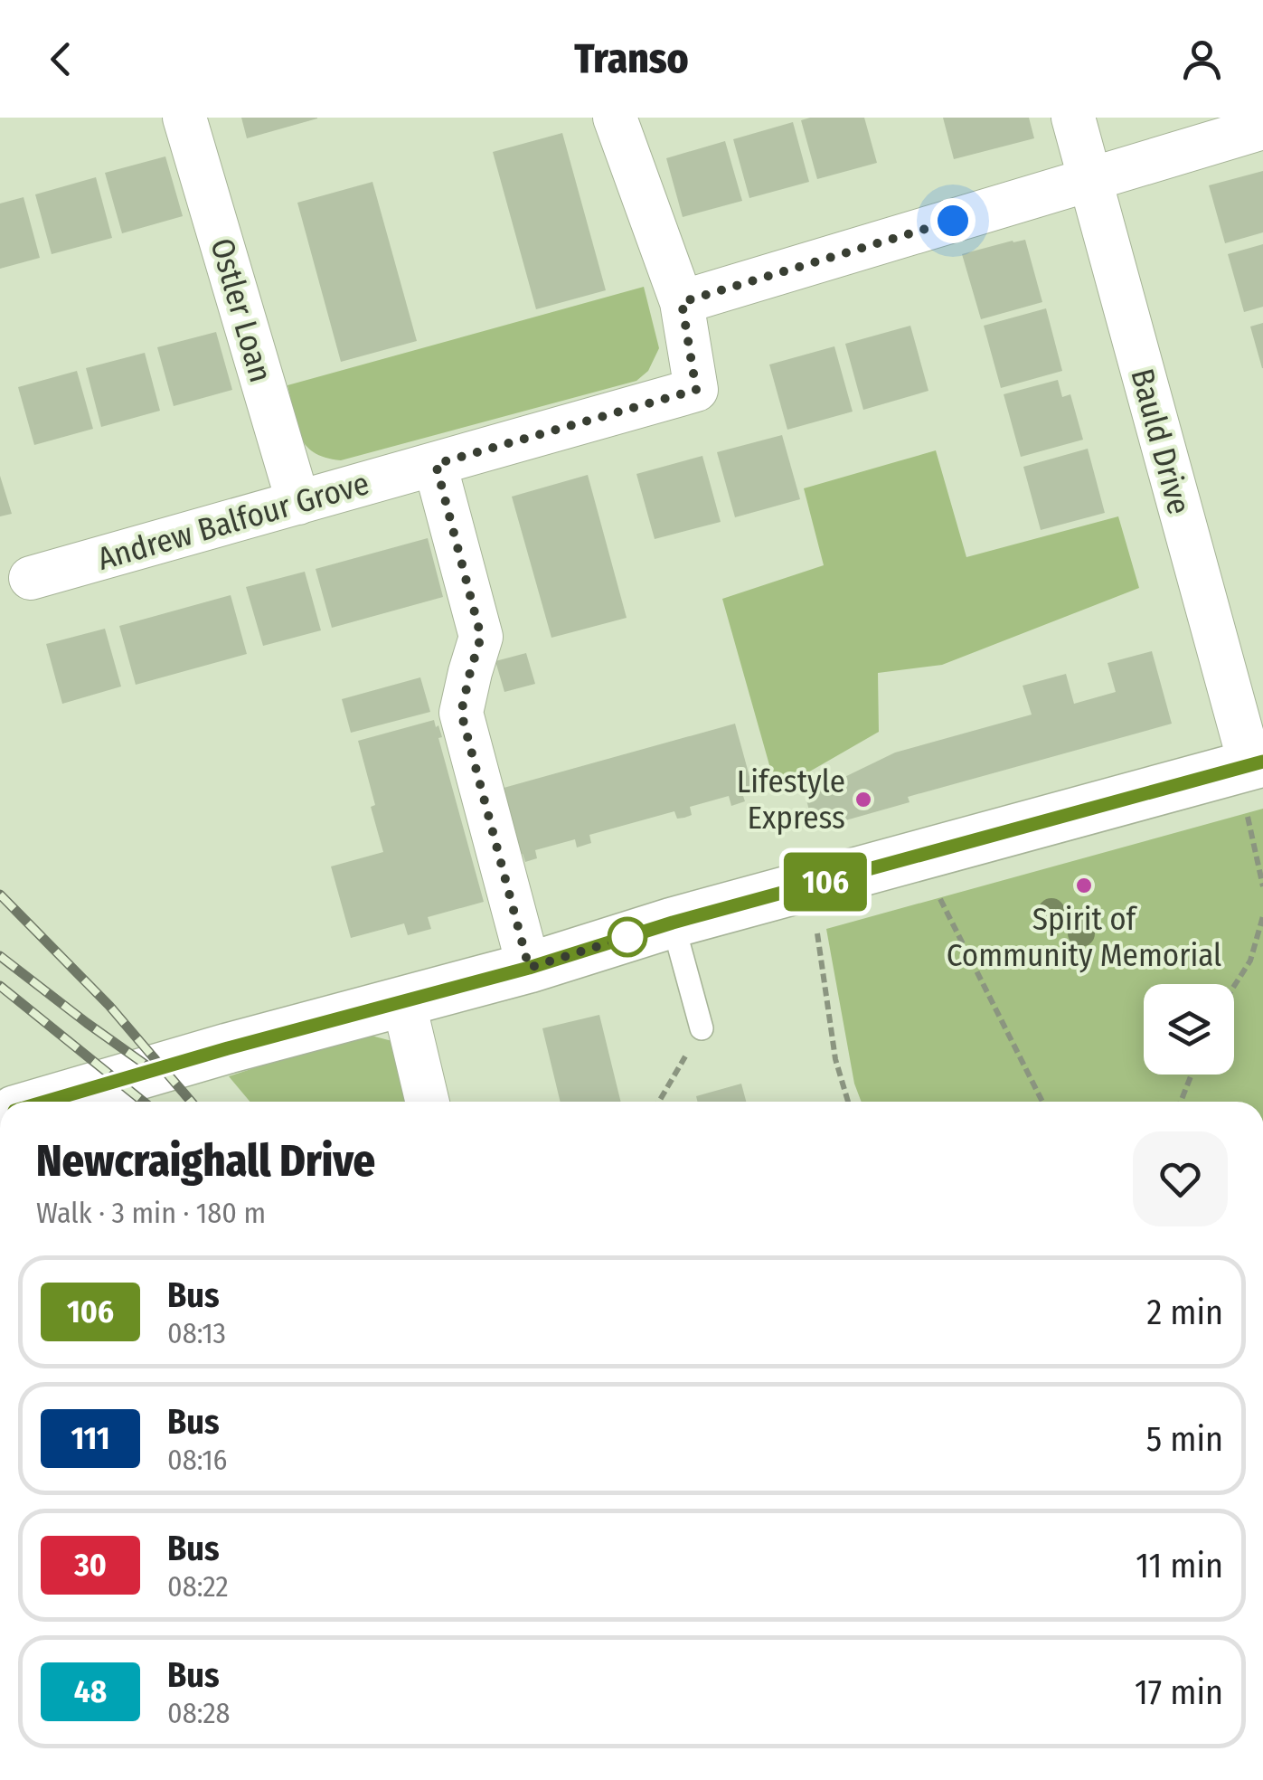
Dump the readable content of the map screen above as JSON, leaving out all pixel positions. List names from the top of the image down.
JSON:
{
  "streets": {
    "street": ["Ostler Loan", "Bauld Drive", "Andrew Balfour Grove"]
  },
  "crossings": [
    ["Ostler Loan", "Andrew Balfour Grove"]
  ],
  "places": ["Lifestyle Express", "Spirit of Community Memorial"],
  "lines": ["bus line 106"],
  "page": {
    "header": "Transo",
    "on_map": "106",
    "heading": ["Newcraighall Drive", "Walk · 3 min · 180 m"],
    "list": [
      {
        "mark": "106",
        "name": "Bus",
        "note": "08:13",
        "value": "2 min"
      },
      {
        "mark": "111",
        "name": "Bus",
        "note": "08:16",
        "value": "5 min"
      },
      {
        "mark": "30",
        "name": "Bus",
        "note": "08:22",
        "value": "11 min"
      },
      {
        "mark": "48",
        "name": "Bus",
        "note": "08:28",
        "value": "17 min"
      }
    ]
  }
}
